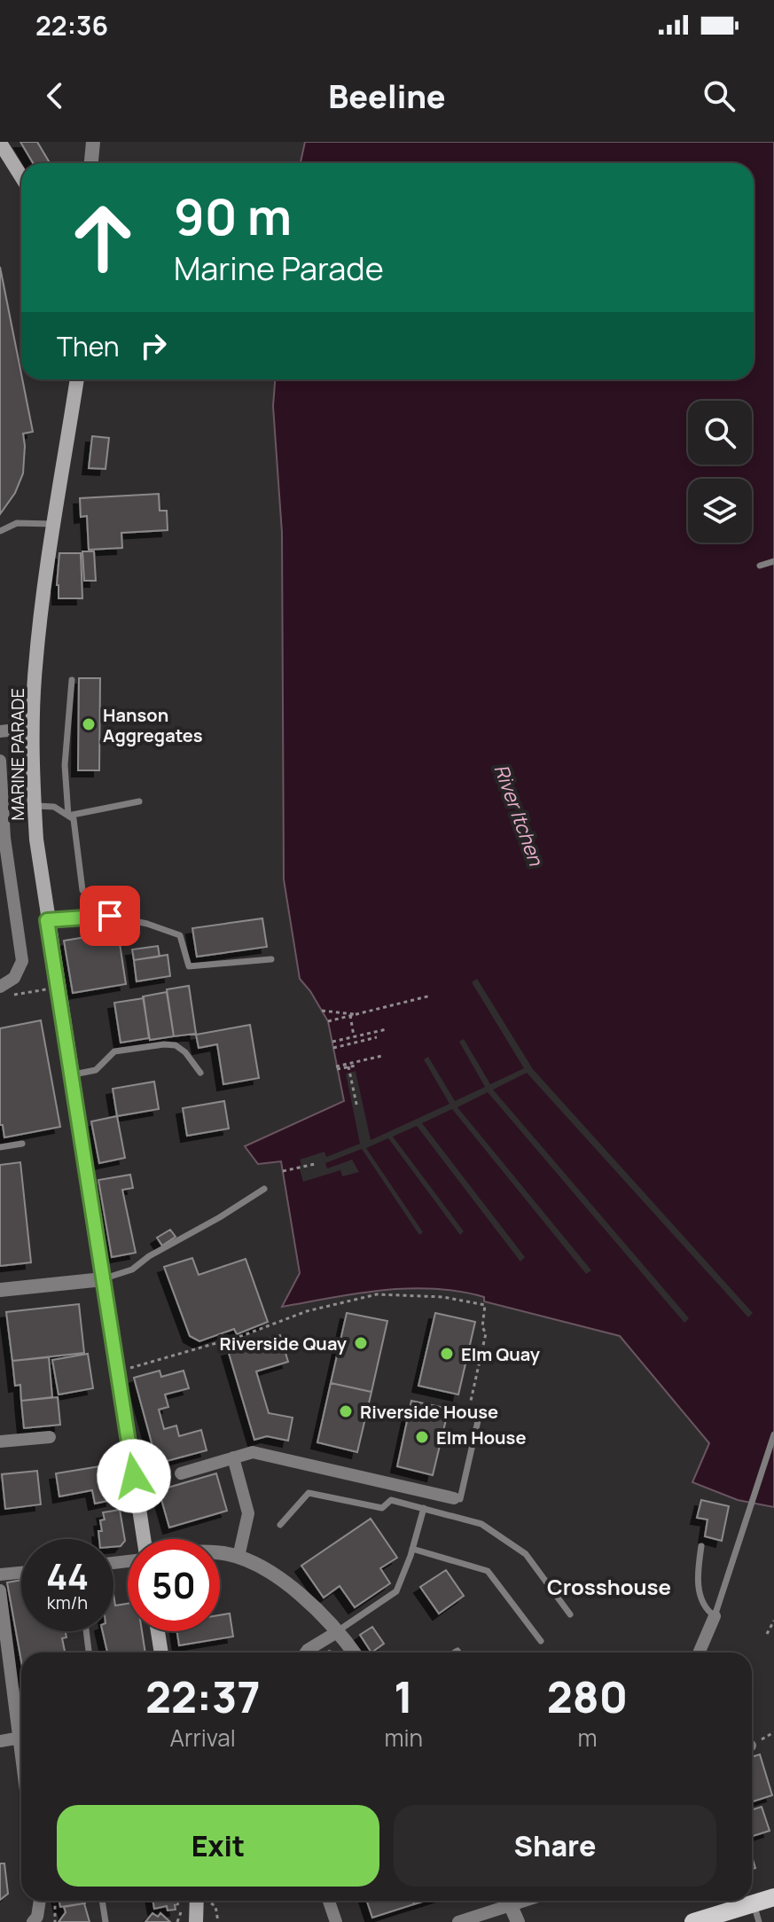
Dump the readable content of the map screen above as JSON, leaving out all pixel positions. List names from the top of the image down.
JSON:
{
  "streets": {
    "main road": ["MARINE PARADE"]
  },
  "districts": ["Crosshouse"],
  "water": ["River Itchen"],
  "places": [
    "Hanson Aggregates",
    "Riverside Quay",
    "Elm Quay",
    "Riverside House",
    "Elm House"
  ],
  "page": {
    "status": "22:36",
    "header": "Beeline",
    "turn": ["90 m", "Marine Parade"],
    "then": "Then",
    "speed": "44 km/h",
    "limit": "50",
    "eta": [
      "22:37",
      "Arrival",
      "1",
      "min",
      "280",
      "m"
    ],
    "buttons": ["Exit", "Share"]
  }
}
